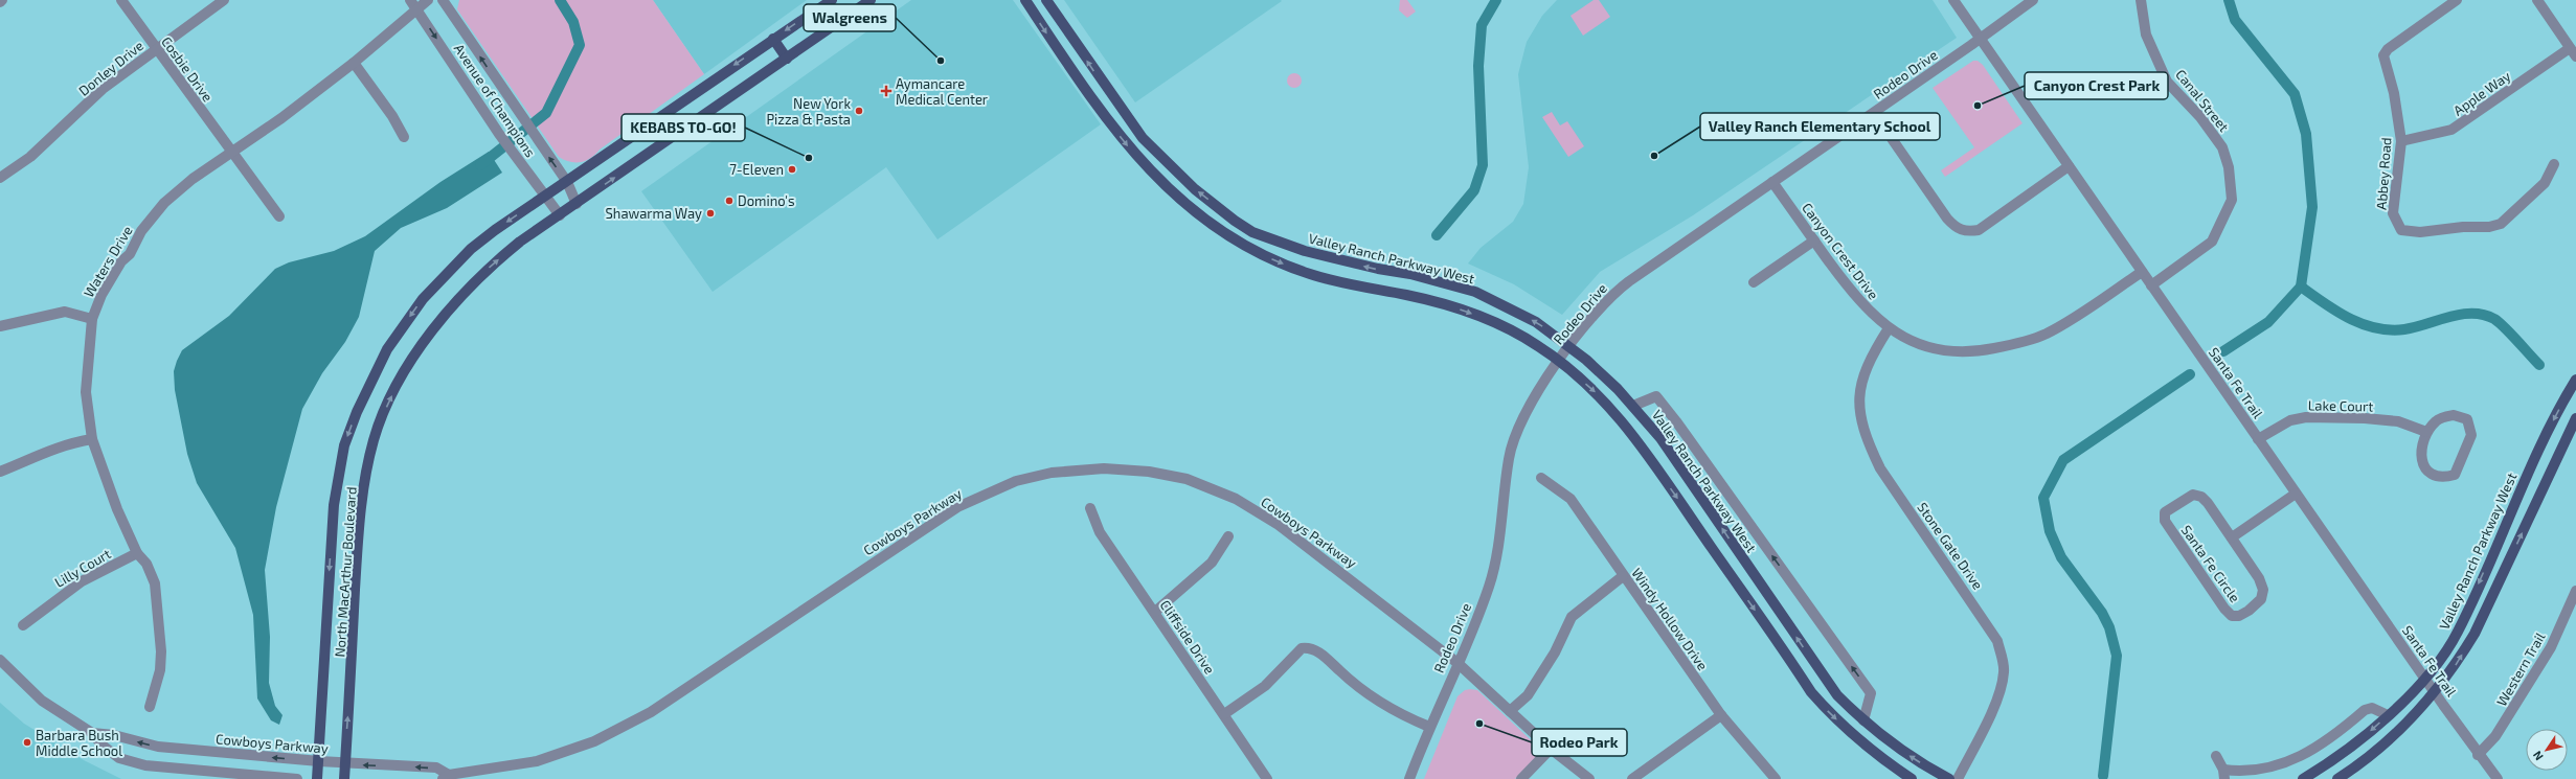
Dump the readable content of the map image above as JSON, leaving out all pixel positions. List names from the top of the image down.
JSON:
{
  "streets": {
    "main road": ["Valley Ranch Parkway West", "North MacArthur Boulevard"],
    "street": [
      "Donley Drive",
      "Cosbie Drive",
      "Rodeo Drive",
      "Apple Way",
      "Avenue of Champions",
      "Canal Street",
      "Abbey Road",
      "Canyon Crest Drive",
      "Waters Drive",
      "Santa Fe Trail",
      "Lake Court",
      "Cowboys Parkway",
      "Stone Gate Drive",
      "Santa Fe Circle",
      "Lilly Court",
      "Windy Hollow Drive",
      "Cliffside Drive",
      "Western Trail"
    ]
  },
  "crossings": [
    ["Donley Drive", "Cosbie Drive"],
    ["Cosbie Drive", "Waters Drive"],
    ["Rodeo Drive", "Canyon Crest Drive"],
    ["Rodeo Drive", "Valley Ranch Parkway West"],
    ["Rodeo Drive", "Santa Fe Trail"],
    ["Rodeo Drive", "Cowboys Parkway"],
    ["Apple Way", "Abbey Road"],
    ["Avenue of Champions", "Waters Drive"],
    ["Avenue of Champions", "North MacArthur Boulevard"],
    ["Canal Street", "Santa Fe Trail"],
    ["Canyon Crest Drive", "Santa Fe Trail"],
    ["Canyon Crest Drive", "Stone Gate Drive"],
    ["Valley Ranch Parkway West", "Santa Fe Trail"],
    ["Waters Drive", "Lilly Court"],
    ["Santa Fe Trail", "Lake Court"],
    ["Santa Fe Trail", "Western Trail"],
    ["Cowboys Parkway", "North MacArthur Boulevard"]
  ],
  "places": {
    "other": [
      "Walgreens",
      "Canyon Crest Park",
      "New York Pizza & Pasta",
      "Valley Ranch Elementary School",
      "KEBABS TO-GO!",
      "7-Eleven",
      "Domino's",
      "Shawarma Way",
      "Rodeo Park",
      "Barbara Bush Middle School"
    ],
    "health": ["Aymancare Medical Center"]
  },
  "north": "bottom left"
}
